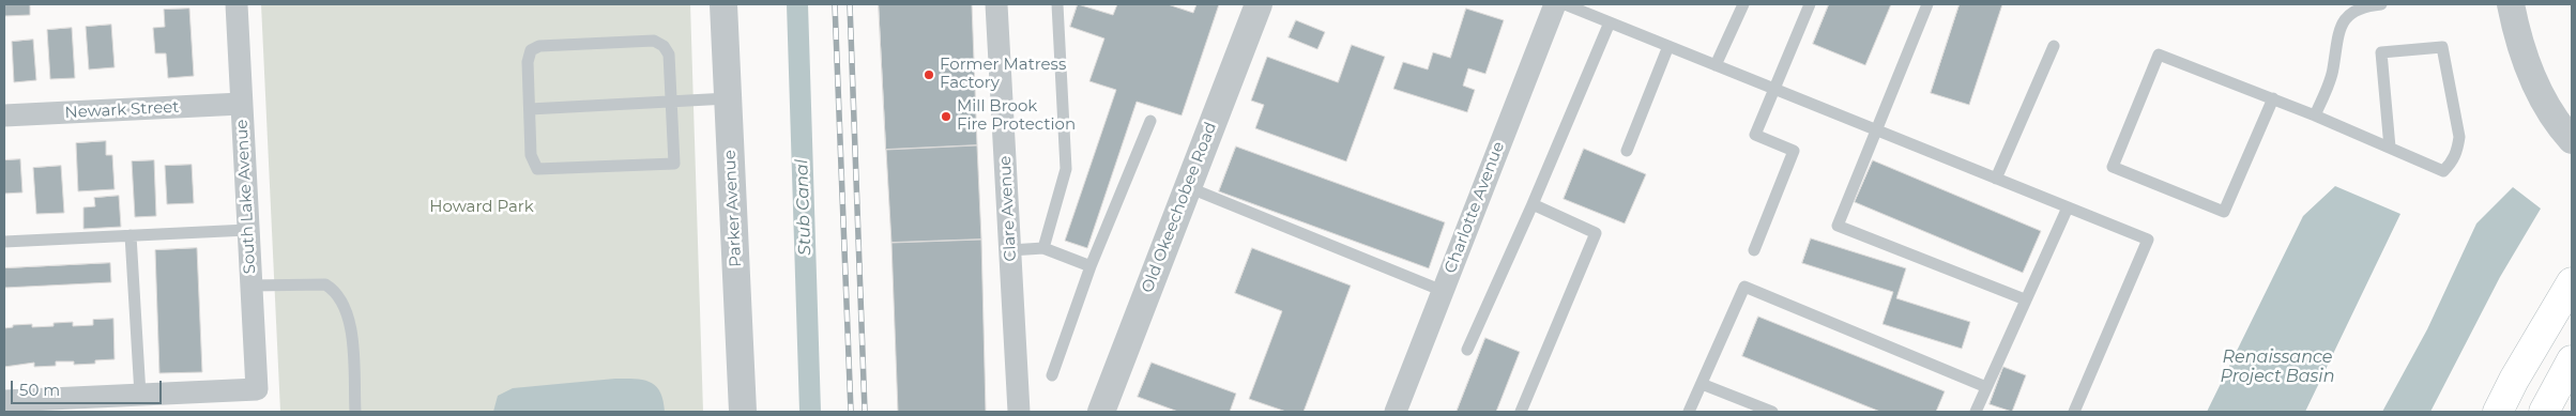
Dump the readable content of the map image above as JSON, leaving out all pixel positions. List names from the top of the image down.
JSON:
{
  "streets": {
    "street": [
      "Newark Street",
      "South Lake Avenue",
      "Old Okeechobee Road",
      "Charlotte Avenue",
      "Parker Avenue",
      "Clare Avenue"
    ]
  },
  "crossings": [
    ["Newark Street", "South Lake Avenue"]
  ],
  "water": ["Stub Canal", "Renaissance Project Basin"],
  "parks": ["Howard Park"],
  "places": ["Former Matress Factory", "Mill Brook Fire Protection"],
  "scale_bar": "50 m"
}
